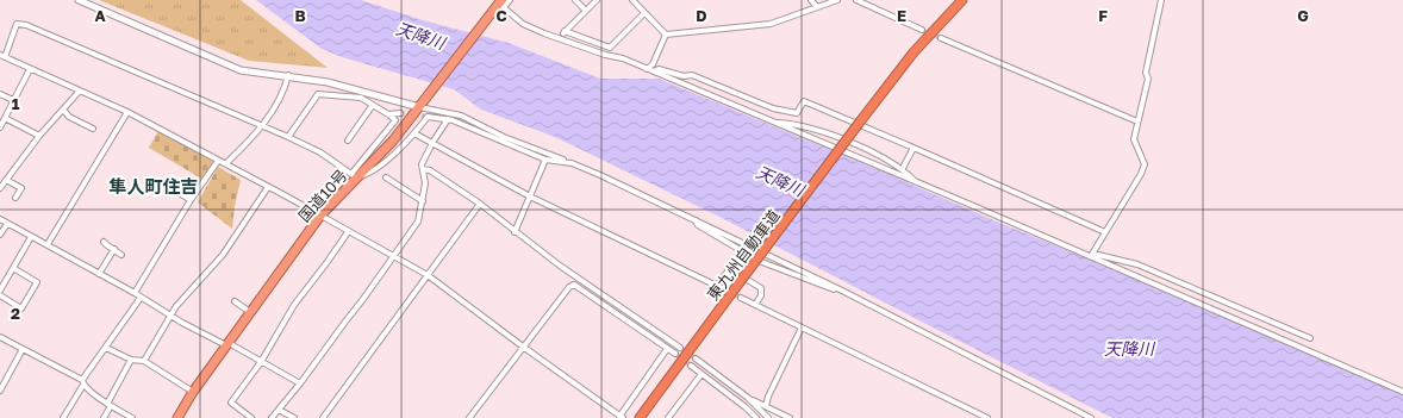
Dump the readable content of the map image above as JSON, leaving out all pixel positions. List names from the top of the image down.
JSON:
{
  "streets": {
    "highway": ["国道10号", "東九州自動車道"]
  },
  "districts": ["隼人町住吉"],
  "water": ["天降川"],
  "grid": {
    "columns": [
      "A",
      "B",
      "C",
      "D",
      "E",
      "F",
      "G"
    ],
    "rows": ["1", "2"]
  }
}
